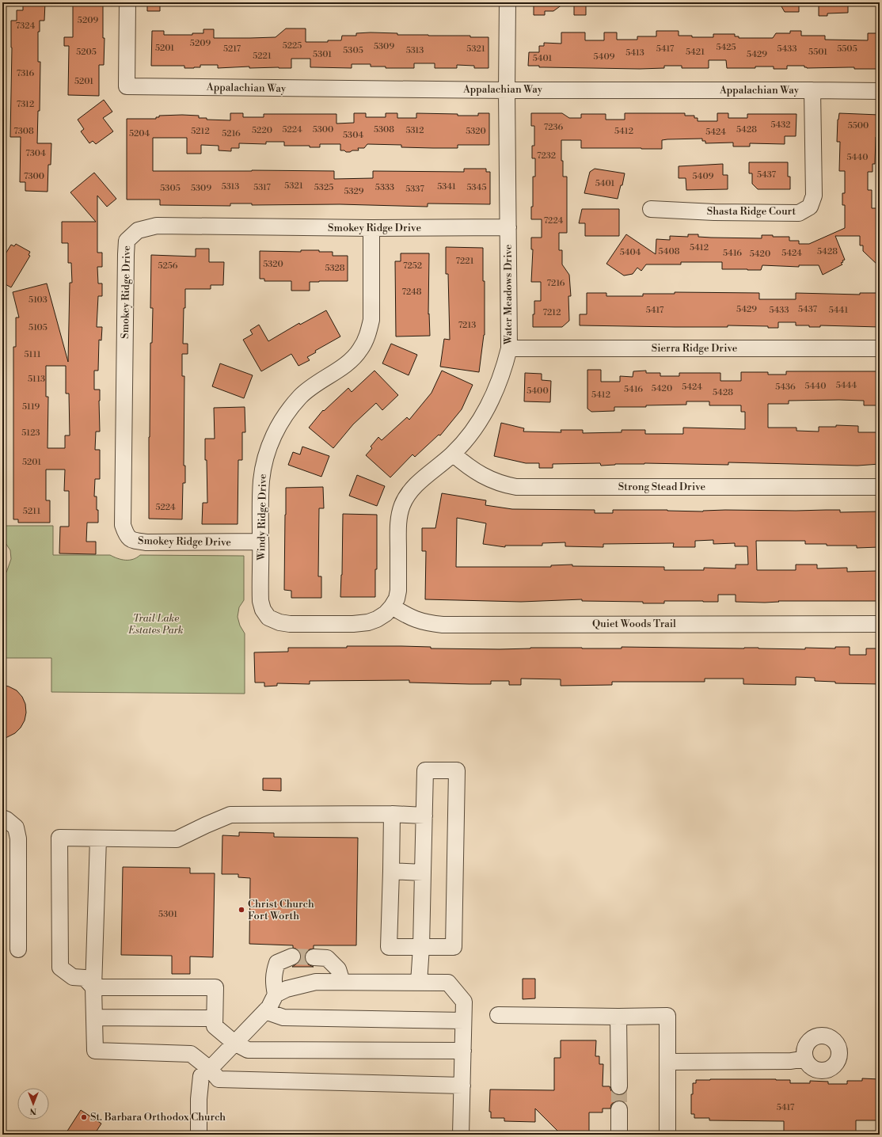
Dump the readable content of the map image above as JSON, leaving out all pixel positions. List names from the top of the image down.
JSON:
{
  "streets": {
    "street": [
      "Appalachian Way",
      "Shasta Ridge Court",
      "Smokey Ridge Drive",
      "Water Meadows Drive",
      "Sierra Ridge Drive",
      "Strong Stead Drive",
      "Windy Ridge Drive",
      "Quiet Woods Trail"
    ]
  },
  "crossings": [
    ["Appalachian Way", "Shasta Ridge Court"],
    ["Appalachian Way", "Water Meadows Drive"],
    ["Smokey Ridge Drive", "Water Meadows Drive"],
    ["Smokey Ridge Drive", "Windy Ridge Drive"],
    ["Water Meadows Drive", "Sierra Ridge Drive"],
    ["Water Meadows Drive", "Strong Stead Drive"],
    ["Water Meadows Drive", "Windy Ridge Drive"],
    ["Water Meadows Drive", "Quiet Woods Trail"]
  ],
  "parks": ["Trail Lake Estates Park"],
  "places": ["Christ Church Fort Worth", "St. Barbara Orthodox Church"],
  "house_numbers": [
    "5209",
    "7324",
    "5209",
    "5225",
    "5309",
    "5425",
    "5201",
    "5217",
    "5321",
    "5417",
    "5433",
    "5505",
    "5305",
    "5313",
    "5205",
    "5421",
    "5501",
    "5413",
    "5301",
    "5429",
    "5221",
    "5409",
    "5401",
    "7316",
    "5201",
    "7312",
    "5432",
    "5500",
    "7236",
    "5224",
    "5300",
    "5308",
    "5428",
    "5220",
    "5312",
    "7308",
    "5212",
    "5320",
    "5412",
    "5424",
    "5204",
    "5216",
    "5304",
    "7304",
    "7232",
    "5440",
    "5437",
    "7300",
    "5409",
    "5401",
    "5321",
    "5313",
    "5341",
    "5317",
    "5325",
    "5333",
    "5345",
    "5305",
    "5309",
    "5337",
    "5329",
    "7224",
    "5412",
    "5408",
    "5428",
    "5404",
    "5416",
    "5424",
    "5420",
    "7221",
    "5320",
    "5256",
    "7252",
    "5328",
    "7216",
    "7248",
    "5103",
    "5429",
    "5437",
    "5417",
    "5433",
    "5441",
    "7212",
    "7213",
    "5105",
    "5111",
    "5113",
    "5444",
    "5440",
    "5424",
    "5436",
    "5420",
    "5416",
    "5400",
    "5428",
    "5412",
    "5119",
    "5123",
    "5201",
    "5224",
    "5211",
    "5301",
    "5417"
  ],
  "north": "bottom"
}
